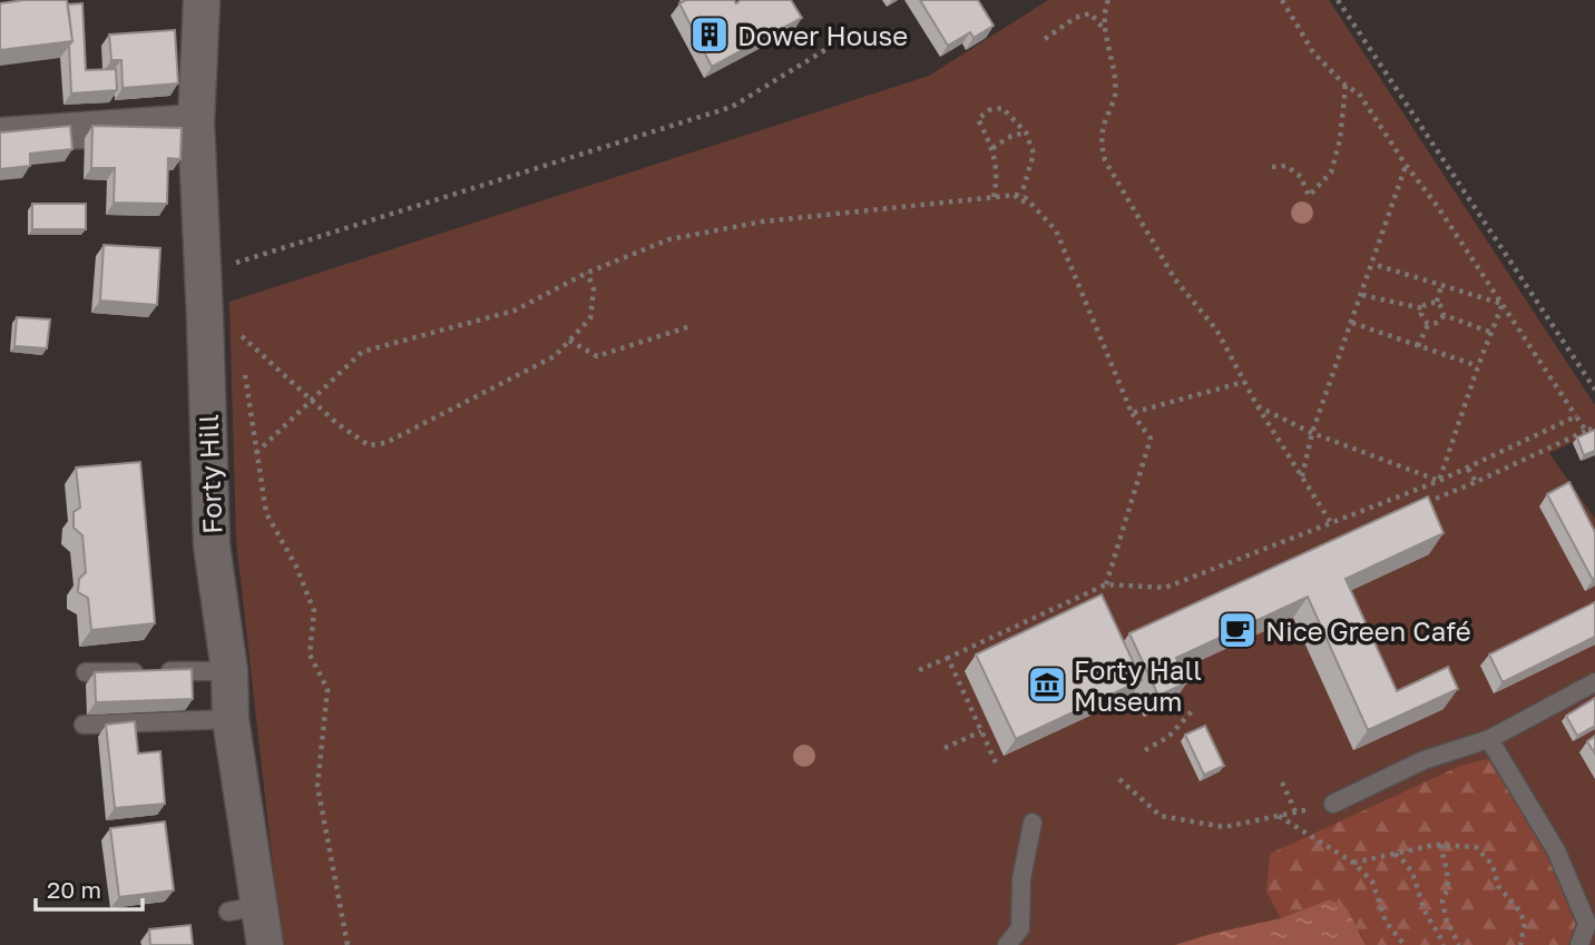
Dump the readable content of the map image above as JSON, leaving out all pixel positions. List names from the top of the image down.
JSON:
{
  "streets": {
    "street": ["Forty Hill"]
  },
  "places": {
    "building": ["Dower House"],
    "cafe": ["Nice Green Café"],
    "museum": ["Forty Hall Museum"]
  },
  "scale_bar": "20 m"
}
